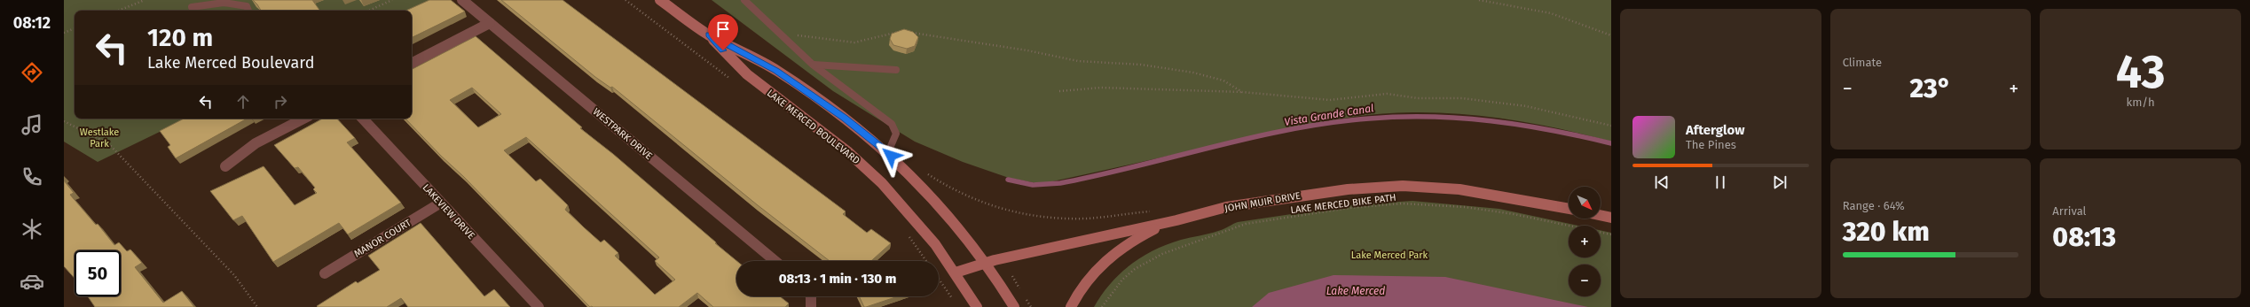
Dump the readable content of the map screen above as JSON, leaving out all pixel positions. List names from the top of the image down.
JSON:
{
  "streets": {
    "main road": ["LAKE MERCED BOULEVARD", "JOHN MUIR DRIVE"],
    "street": ["WESTPARK DRIVE", "LAKEVIEW DRIVE", "MANOR COURT"],
    "path": ["LAKE MERCED BIKE PATH"]
  },
  "crossings": [
    ["LAKE MERCED BOULEVARD", "JOHN MUIR DRIVE"],
    ["LAKEVIEW DRIVE", "MANOR COURT"]
  ],
  "water": ["Vista Grande Canal", "Lake Merced"],
  "parks": ["Westlake Park", "Lake Merced Park"],
  "north": "bottom right",
  "page": {
    "tabs": "08:12",
    "tile": [
      "Climate",
      ["43", "km/h"],
      ["Range · 64%", "320 km"],
      ["Arrival", "08:13"]
    ],
    "turn": ["120 m", "Lake Merced Boulevard"],
    "heat": ["−", "23°", "+"],
    "song": ["Afterglow", "The Pines"],
    "map_buttons": ["+", "−"],
    "limit": "50",
    "trip": "08:13 · 1 min · 130 m"
  }
}
